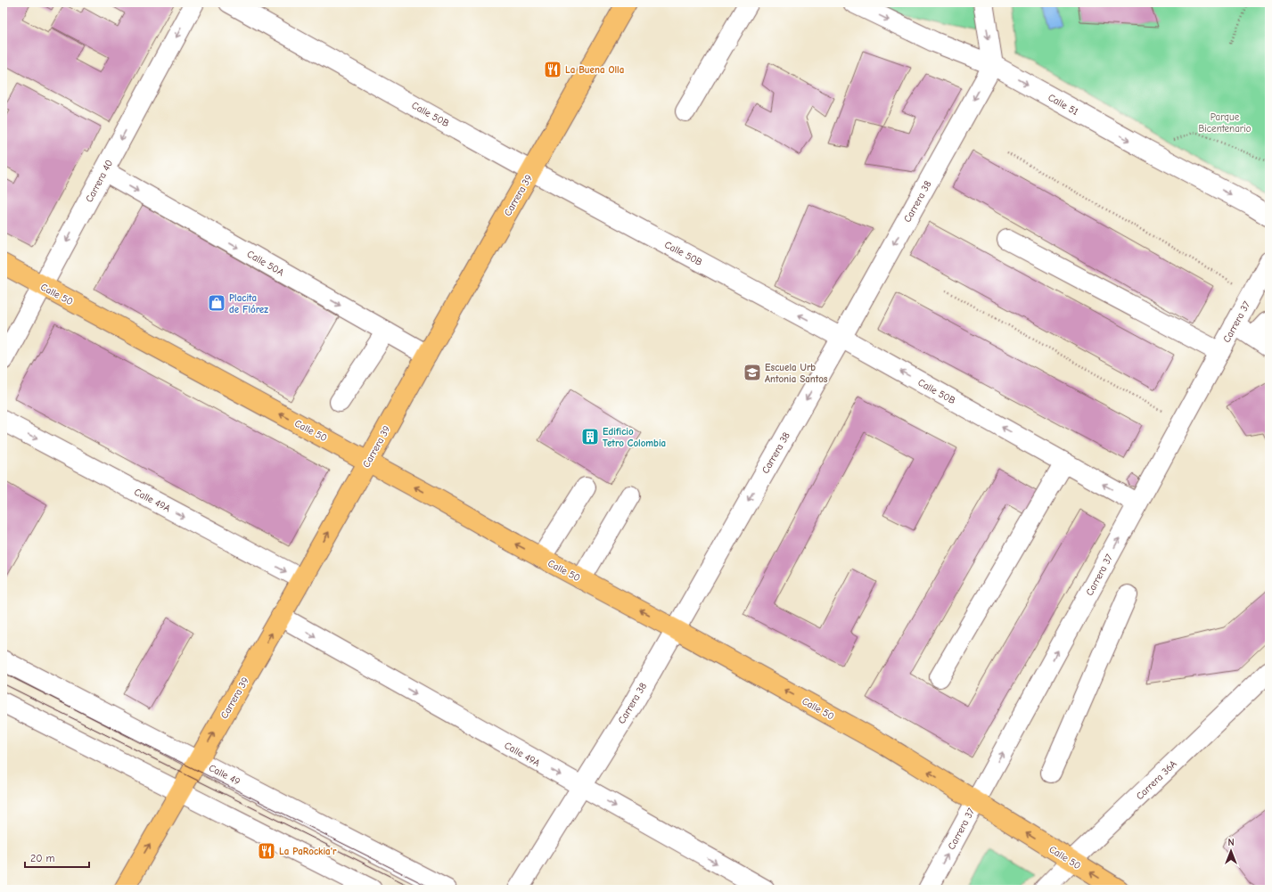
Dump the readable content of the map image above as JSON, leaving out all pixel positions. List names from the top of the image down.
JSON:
{
  "streets": {
    "main road": ["Carrera 39", "Calle 50"],
    "street": [
      "Calle 51",
      "Calle 50B",
      "Carrera 40",
      "Carrera 38",
      "Calle 50A",
      "Carrera 37",
      "Calle 49A",
      "Calle 49",
      "Carrera 36A"
    ]
  },
  "crossings": [
    ["Calle 51", "Carrera 38"],
    ["Calle 50B", "Carrera 39"],
    ["Calle 50B", "Carrera 38"],
    ["Calle 50B", "Carrera 37"],
    ["Carrera 40", "Calle 50A"],
    ["Carrera 40", "Calle 50"],
    ["Carrera 39", "Calle 50A"],
    ["Carrera 39", "Calle 50"],
    ["Carrera 39", "Calle 49A"],
    ["Carrera 39", "Calle 49"],
    ["Carrera 38", "Calle 50"],
    ["Carrera 38", "Calle 49A"],
    ["Calle 50", "Carrera 37"],
    ["Calle 50", "Carrera 36A"]
  ],
  "one_way": [
    "Carrera 40",
    "Carrera 39",
    "Carrera 38",
    "Calle 50A",
    "Calle 50",
    "Calle 49A"
  ],
  "parks": ["Parque Bicentenario"],
  "places": {
    "restaurant": ["La Buena Olla", "La PaRockia'r"],
    "shop": ["Placita de Flórez"],
    "school or university": ["Escuela Urb Antonia Santos"],
    "building": ["Edificio Tetro Colombia"]
  },
  "scale_bar": "20 m",
  "north": "top"
}
